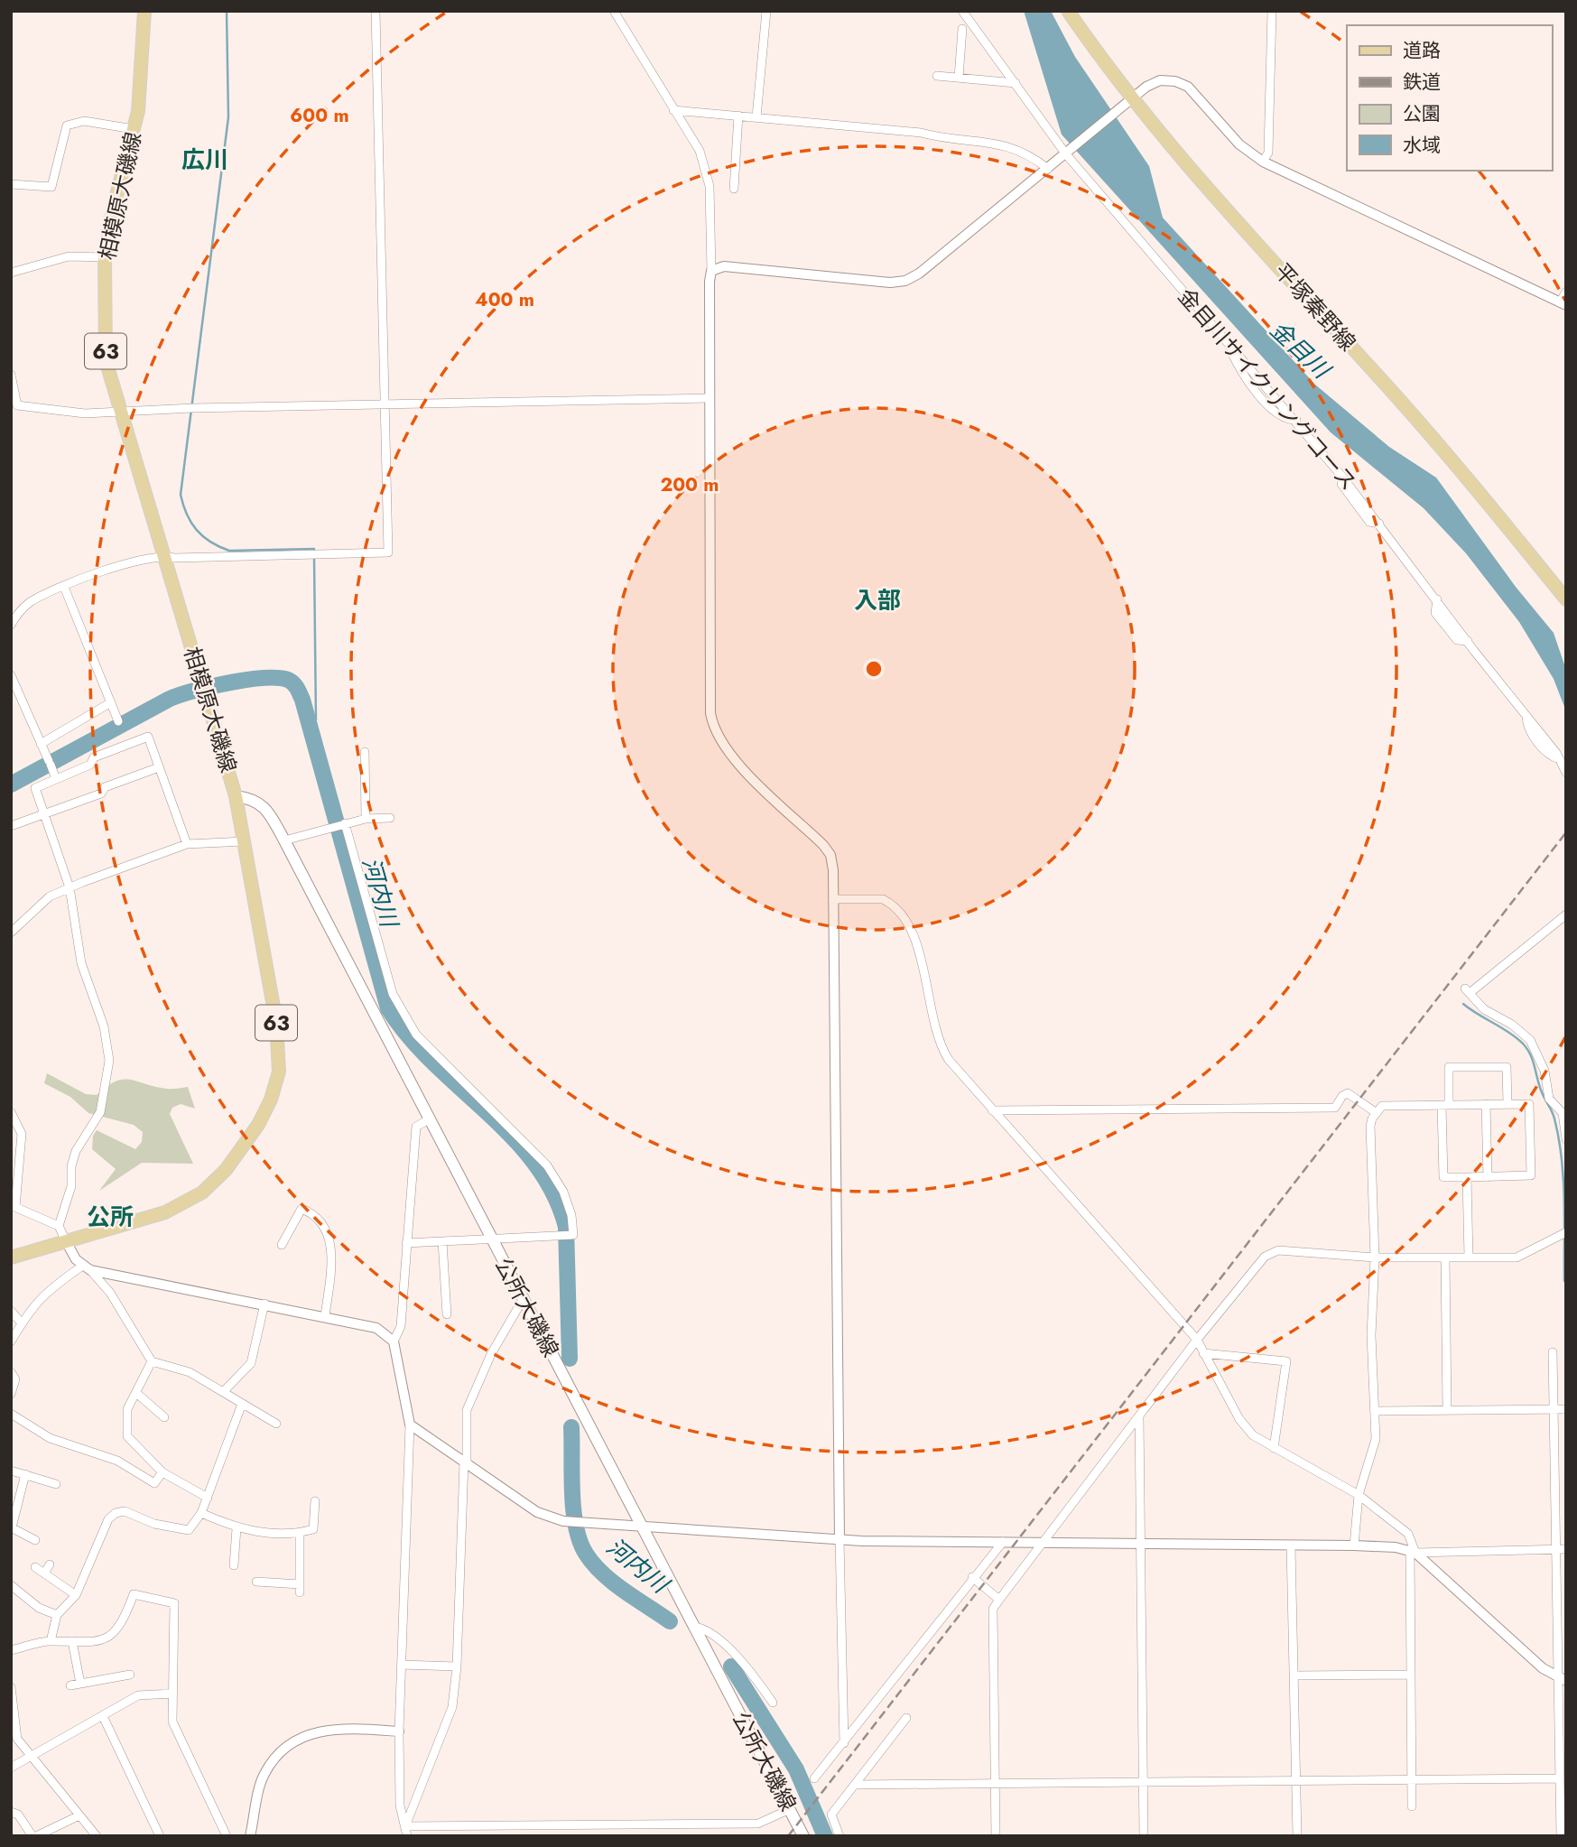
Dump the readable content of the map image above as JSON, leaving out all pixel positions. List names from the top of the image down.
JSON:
{
  "streets": {
    "main road": [
      "相模原大磯線",
      "平塚秦野線",
      "63",
      "公所大磯線"
    ],
    "street": ["金目川サイクリングコース"]
  },
  "crossings": [
    ["相模原大磯線", "公所大磯線"]
  ],
  "districts": ["広川", "入部", "公所"],
  "water": ["金目川", "河内川"],
  "legend": [
    "道路",
    "鉄道",
    "公園",
    "水域"
  ],
  "rings": ["600 m", "400 m", "200 m"]
}
